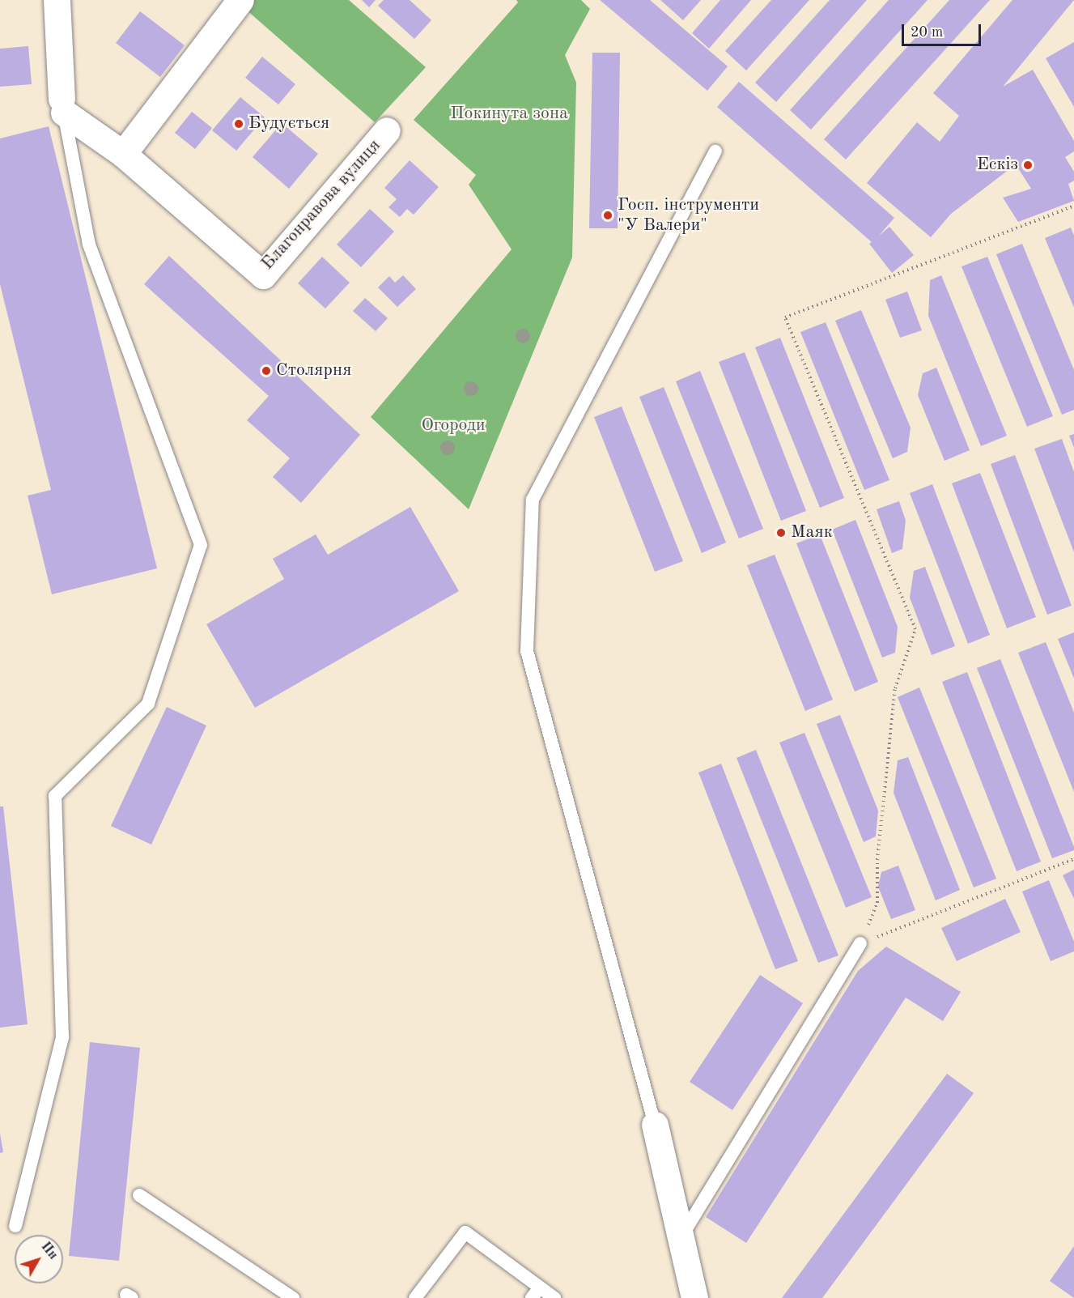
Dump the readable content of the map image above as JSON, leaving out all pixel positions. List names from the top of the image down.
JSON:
{
  "streets": {
    "street": ["Благонравова вулиця"]
  },
  "parks": ["Покинута зона", "Огороди"],
  "places": [
    "Будується",
    "Ескіз",
    "Госп. інструменти \"У Валери\"",
    "Столярня",
    "Маяк"
  ],
  "scale_bar": "20 m",
  "north": "top right"
}
